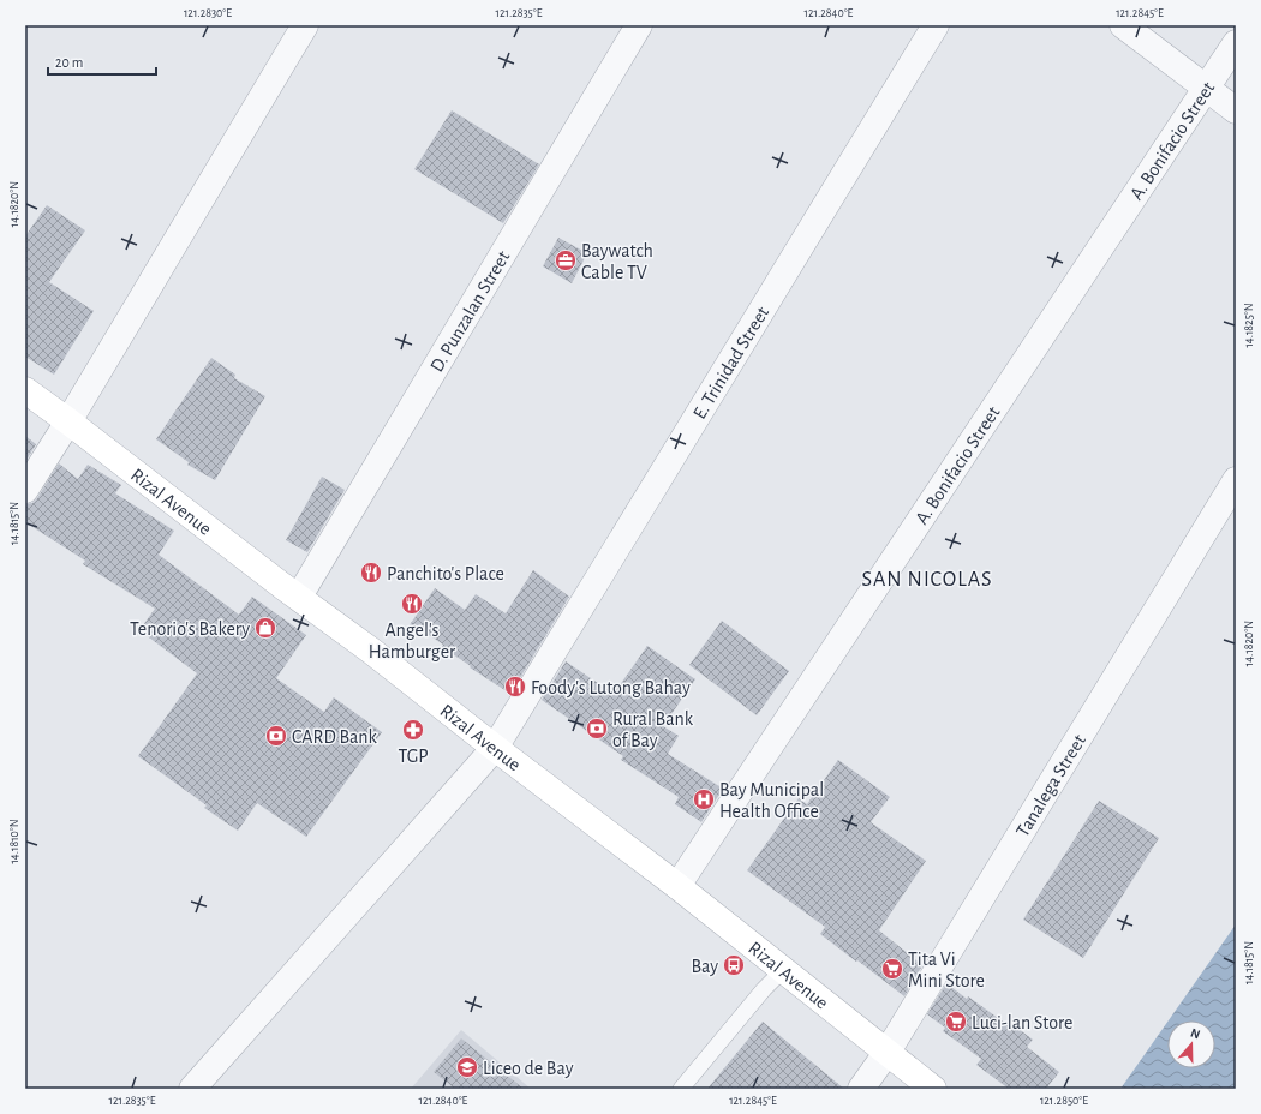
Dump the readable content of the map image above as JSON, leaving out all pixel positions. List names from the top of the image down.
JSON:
{
  "streets": {
    "main road": ["Rizal Avenue"],
    "street": [
      "A. Bonifacio Street",
      "D. Punzalan Street",
      "E. Trinidad Street",
      "Tanalega Street"
    ]
  },
  "crossings": [
    ["A. Bonifacio Street", "Rizal Avenue"],
    ["D. Punzalan Street", "Rizal Avenue"],
    ["E. Trinidad Street", "Rizal Avenue"],
    ["Rizal Avenue", "Tanalega Street"]
  ],
  "districts": ["SAN NICOLAS"],
  "places": {
    "office": ["Baywatch Cable TV"],
    "restaurant": ["Panchito's Place", "Angel's Hamburger", "Foody's Lutong Bahay"],
    "shop": ["Tenorio's Bakery"],
    "bank": ["Rural Bank of Bay", "CARD Bank"],
    "pharmacy": ["TGP"],
    "hospital": ["Bay Municipal Health Office"],
    "bus stop": ["Bay"],
    "supermarket": ["Tita Vi Mini Store", "Luci-lan Store"],
    "school or university": ["Liceo de Bay"]
  },
  "scale_bar": "20 m",
  "north": "top",
  "coordinates": [
    "121.2830°E",
    "121.2835°E",
    "121.2840°E",
    "121.2845°E",
    "14.1820°N",
    "14.1825°N",
    "14.1815°N",
    "14.1810°N",
    "121.2850°E"
  ]
}
